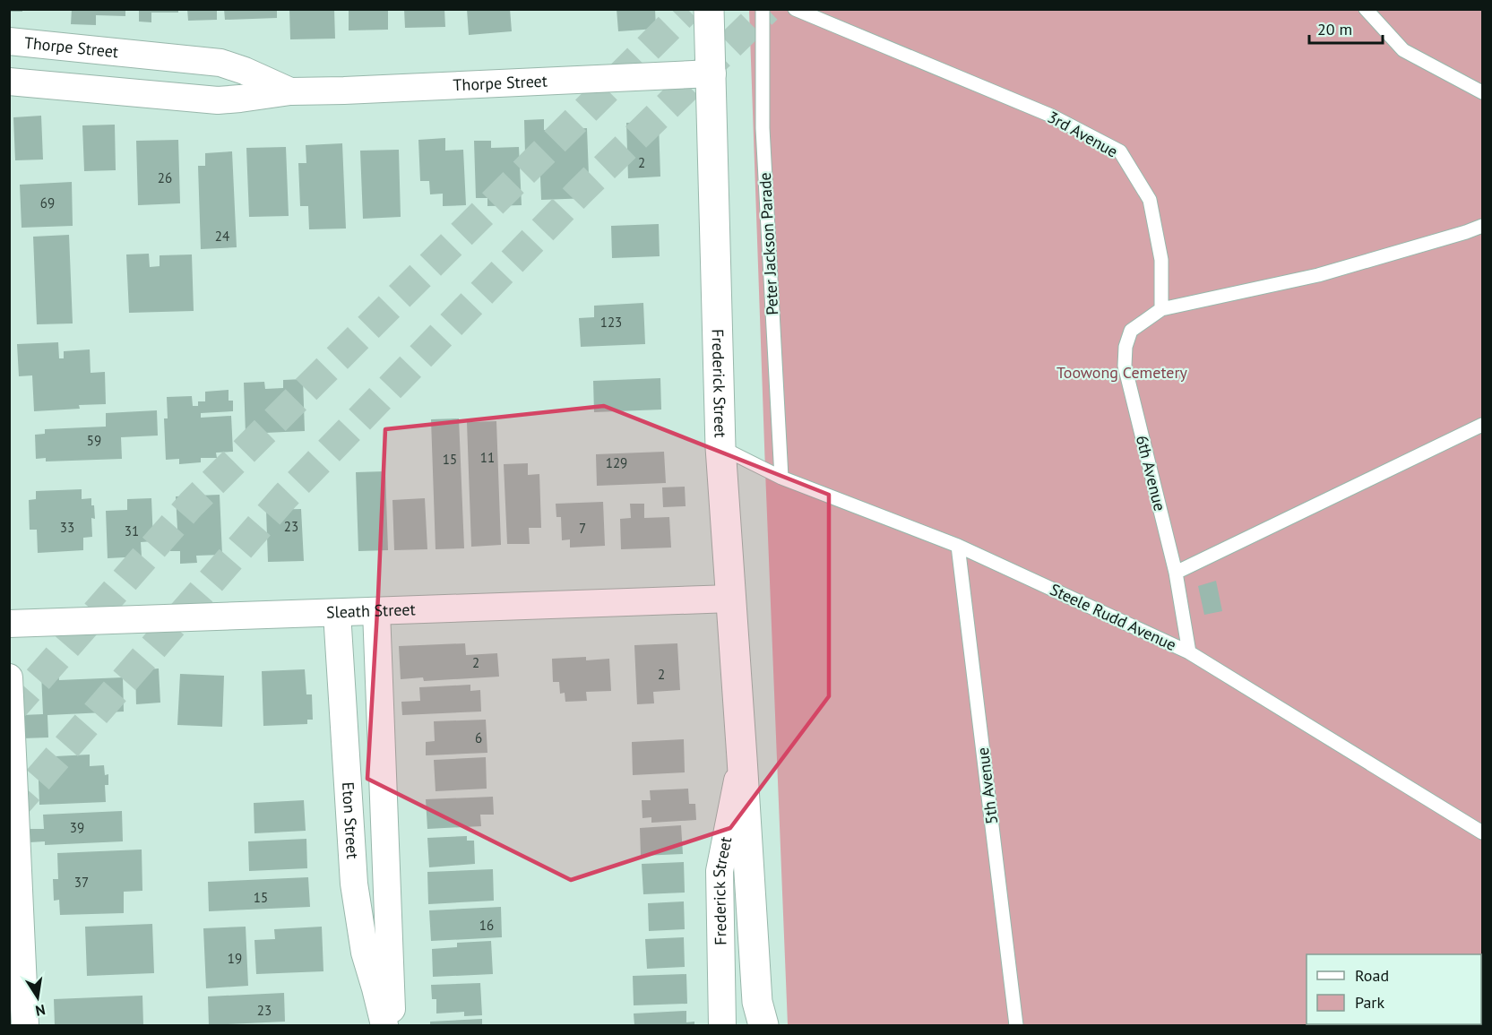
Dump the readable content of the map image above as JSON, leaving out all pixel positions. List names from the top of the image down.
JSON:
{
  "streets": {
    "highway": ["Frederick Street"],
    "street": ["Thorpe Street", "Sleath Street", "Eton Street"],
    "lane": [
      "3rd Avenue",
      "Peter Jackson Parade",
      "6th Avenue",
      "Steele Rudd Avenue",
      "5th Avenue"
    ]
  },
  "crossings": [
    ["Thorpe Street", "Frederick Street"],
    ["3rd Avenue", "6th Avenue"],
    ["Peter Jackson Parade", "Steele Rudd Avenue"],
    ["Frederick Street", "Sleath Street"],
    ["Frederick Street", "Steele Rudd Avenue"],
    ["6th Avenue", "Steele Rudd Avenue"],
    ["Sleath Street", "Eton Street"],
    ["Steele Rudd Avenue", "5th Avenue"]
  ],
  "parks": ["Toowong Cemetery"],
  "house_numbers": [
    "2",
    "26",
    "69",
    "24",
    "123",
    "59",
    "11",
    "15",
    "129",
    "23",
    "33",
    "7",
    "31",
    "2",
    "2",
    "6",
    "39",
    "37",
    "15",
    "16",
    "19",
    "23"
  ],
  "legend": ["Road", "Park"],
  "scale_bar": "20 m",
  "north": "bottom"
}
